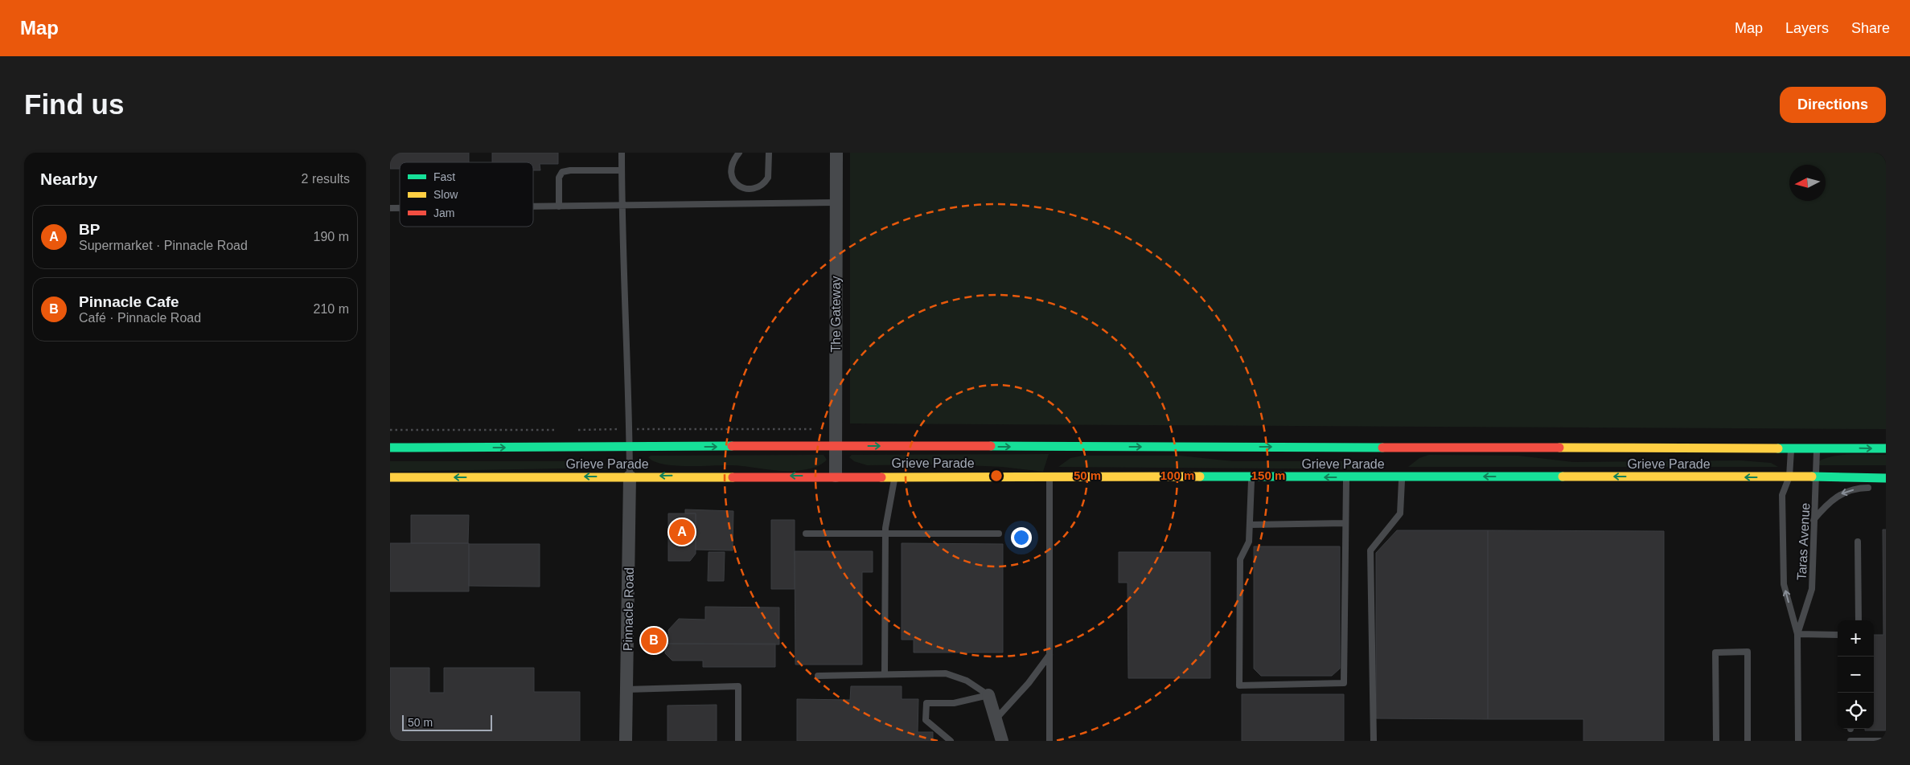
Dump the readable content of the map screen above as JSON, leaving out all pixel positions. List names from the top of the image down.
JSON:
{
  "streets": {
    "main road": ["Grieve Parade"],
    "street": ["The Gateway", "Pinnacle Road"],
    "lane": ["Taras Avenue"]
  },
  "crossings": [
    ["The Gateway", "Grieve Parade"],
    ["Grieve Parade", "Taras Avenue"],
    ["Grieve Parade", "Pinnacle Road"]
  ],
  "legend": ["Fast", "Slow", "Jam"],
  "scale_bar": "50 m",
  "north": "left",
  "page": {
    "header": "Map",
    "nav": ["Map", "Layers", "Share"],
    "buttons": "Directions",
    "title": "Find us",
    "heading": ["Nearby", "2 results"],
    "list": [
      {
        "mark": "A",
        "name": "BP",
        "note": "Supermarket · Pinnacle Road",
        "value": "190 m"
      },
      {
        "mark": "B",
        "name": "Pinnacle Cafe",
        "note": "Café · Pinnacle Road",
        "value": "210 m"
      }
    ],
    "pins": ["A", "B"],
    "map_buttons": ["+", "−"],
    "scale": "50 m"
  },
  "rings": ["50 m", "100 m", "150 m"]
}
